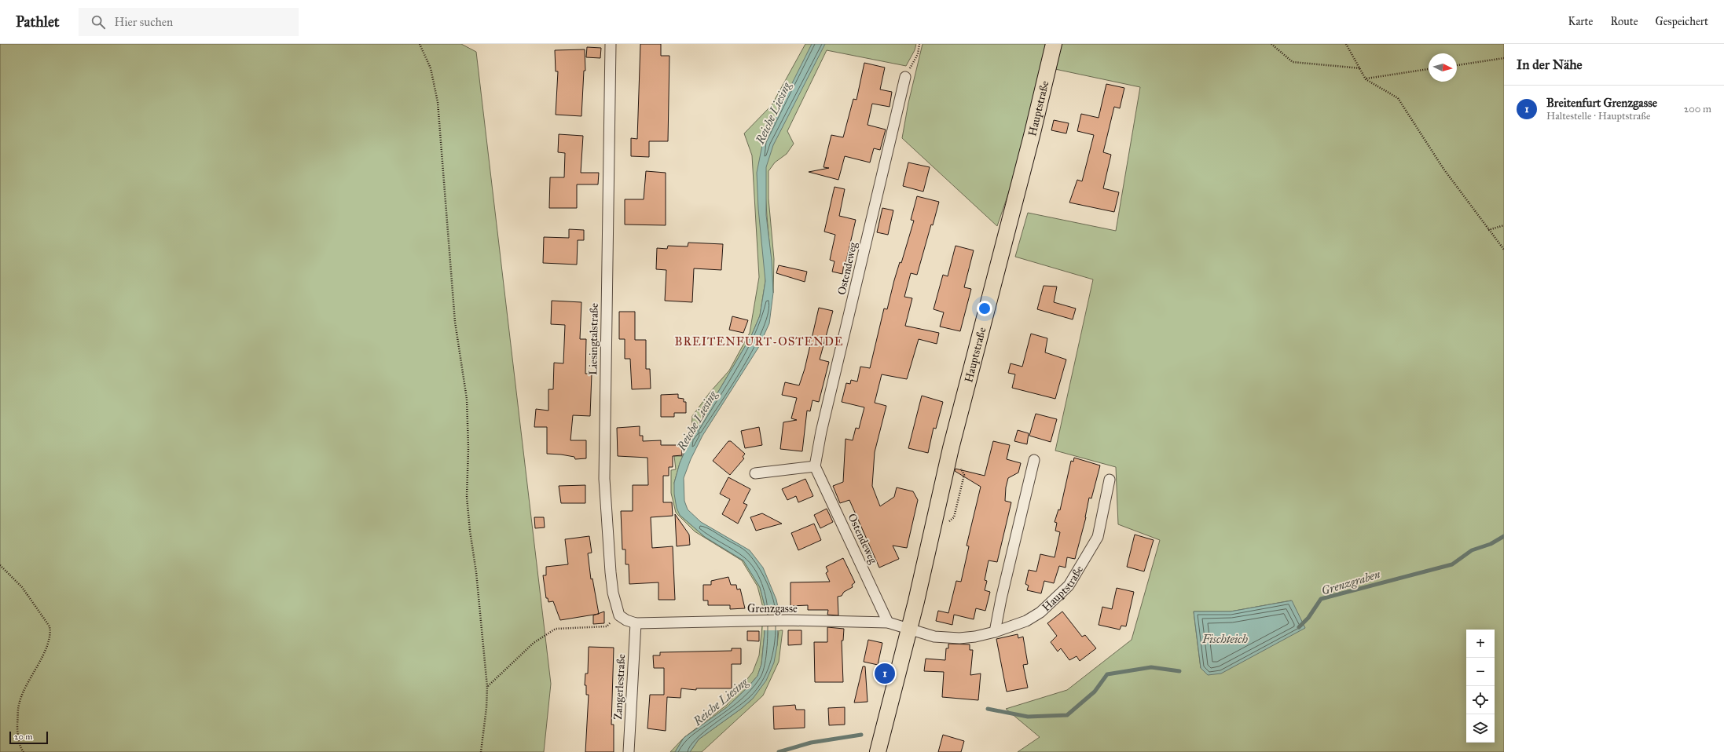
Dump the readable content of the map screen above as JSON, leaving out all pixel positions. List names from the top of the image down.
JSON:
{
  "streets": {
    "main road": ["Hauptstraße"],
    "street": [
      "Ostendeweg",
      "Liesingtalstraße",
      "Grenzgasse",
      "Zangerlestraße"
    ]
  },
  "crossings": [
    ["Hauptstraße", "Grenzgasse"],
    ["Ostendeweg", "Grenzgasse"],
    ["Grenzgasse", "Zangerlestraße"]
  ],
  "districts": ["BREITENFURT-OSTENDE"],
  "water": ["Reiche Liesing", "Grenzgraben", "Fischteich"],
  "scale_bar": "20 m",
  "north": "right",
  "page": {
    "header": "Pathlet",
    "search": "Hier suchen",
    "nav": ["Karte", "Route", "Gespeichert"],
    "heading": "In der Nähe",
    "list": [
      {
        "mark": "1",
        "name": "Breitenfurt Grenzgasse",
        "note": "Haltestelle · Hauptstraße",
        "value": "200 m"
      }
    ],
    "map_buttons": ["+", "−"],
    "pins": "1",
    "scale": "20 m"
  }
}
